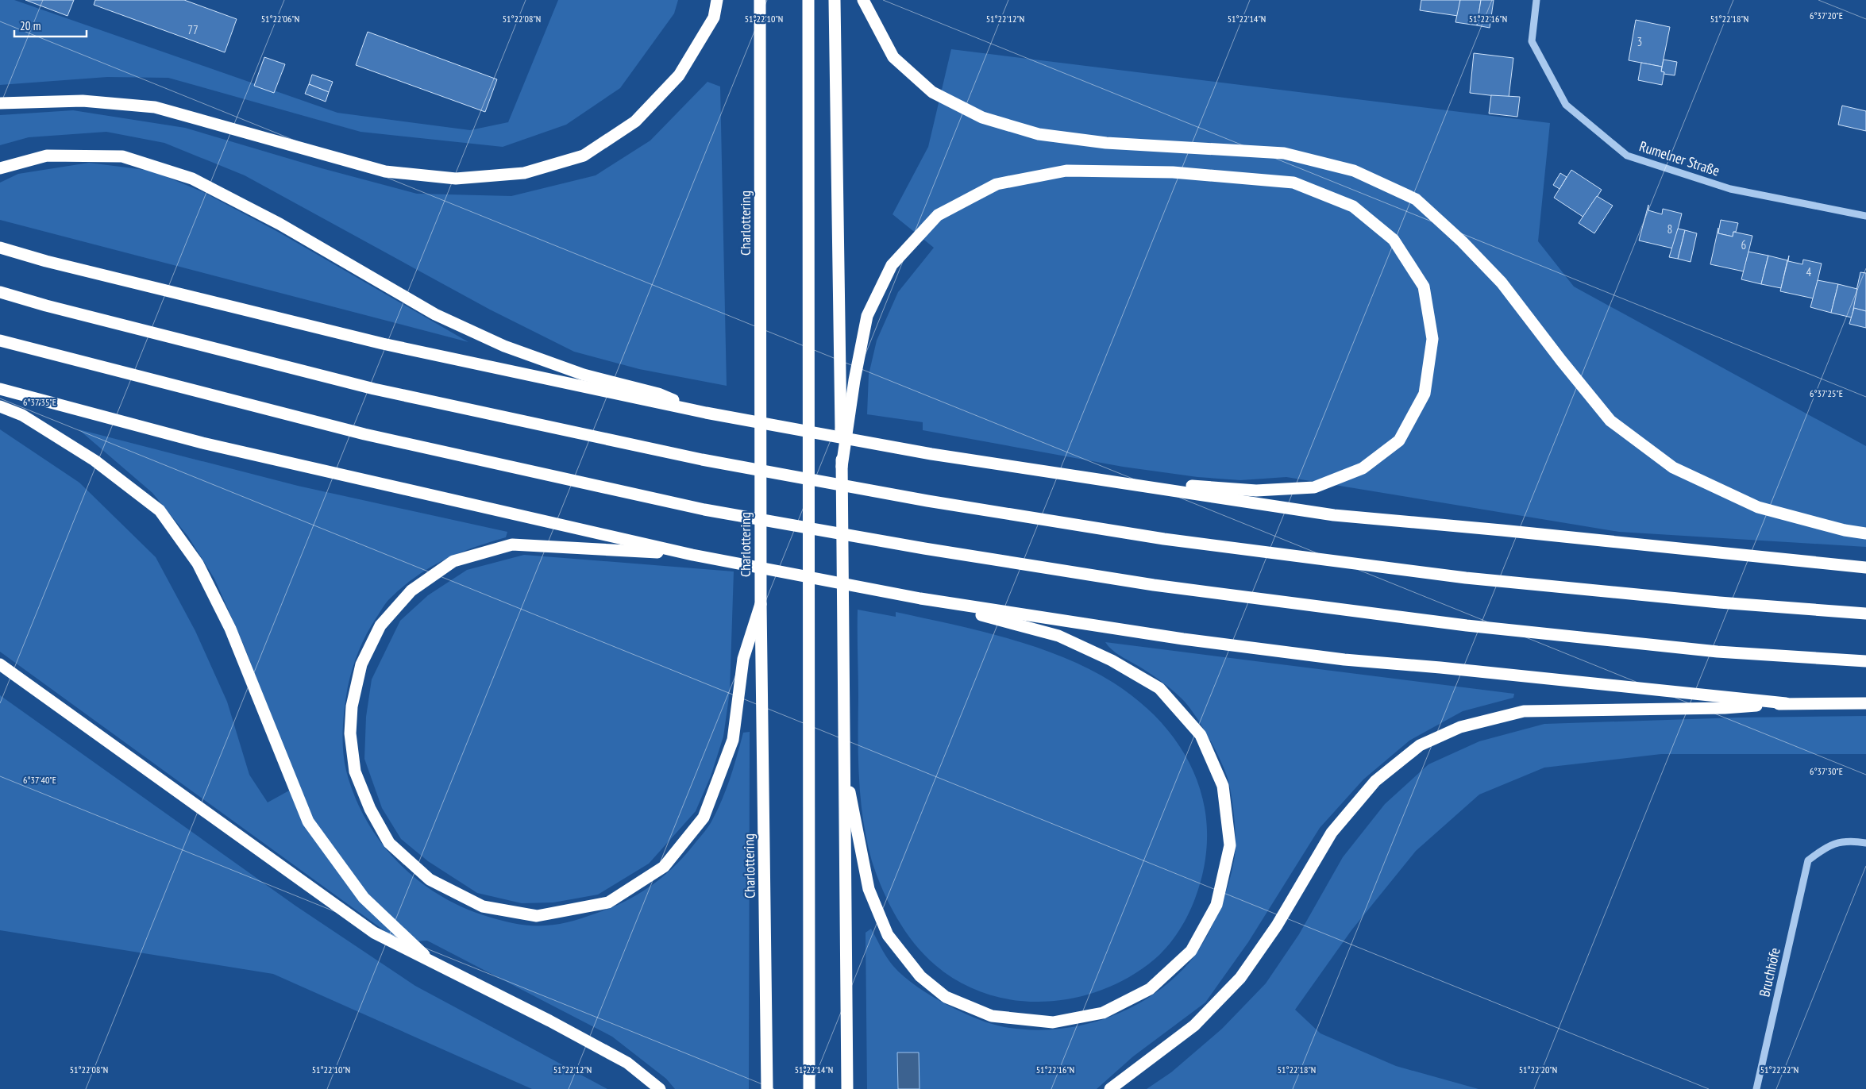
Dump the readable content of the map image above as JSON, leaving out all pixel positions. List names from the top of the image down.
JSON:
{
  "streets": {
    "highway": ["Charlottering"],
    "street": ["Rumelner Straße", "Bruchhöfe"]
  },
  "house_numbers": [
    "77",
    "3",
    "8",
    "6",
    "4"
  ],
  "scale_bar": "20 m",
  "coordinates": [
    "6°37'20\"E",
    "51°22'06\"N",
    "51°22'08\"N",
    "51°22'10\"N",
    "51°22'12\"N",
    "51°22'14\"N",
    "51°22'16\"N",
    "51°22'18\"N",
    "6°37'25\"E",
    "6°37'35\"E",
    "6°37'30\"E",
    "6°37'40\"E",
    "51°22'20\"N",
    "51°22'22\"N"
  ]
}
